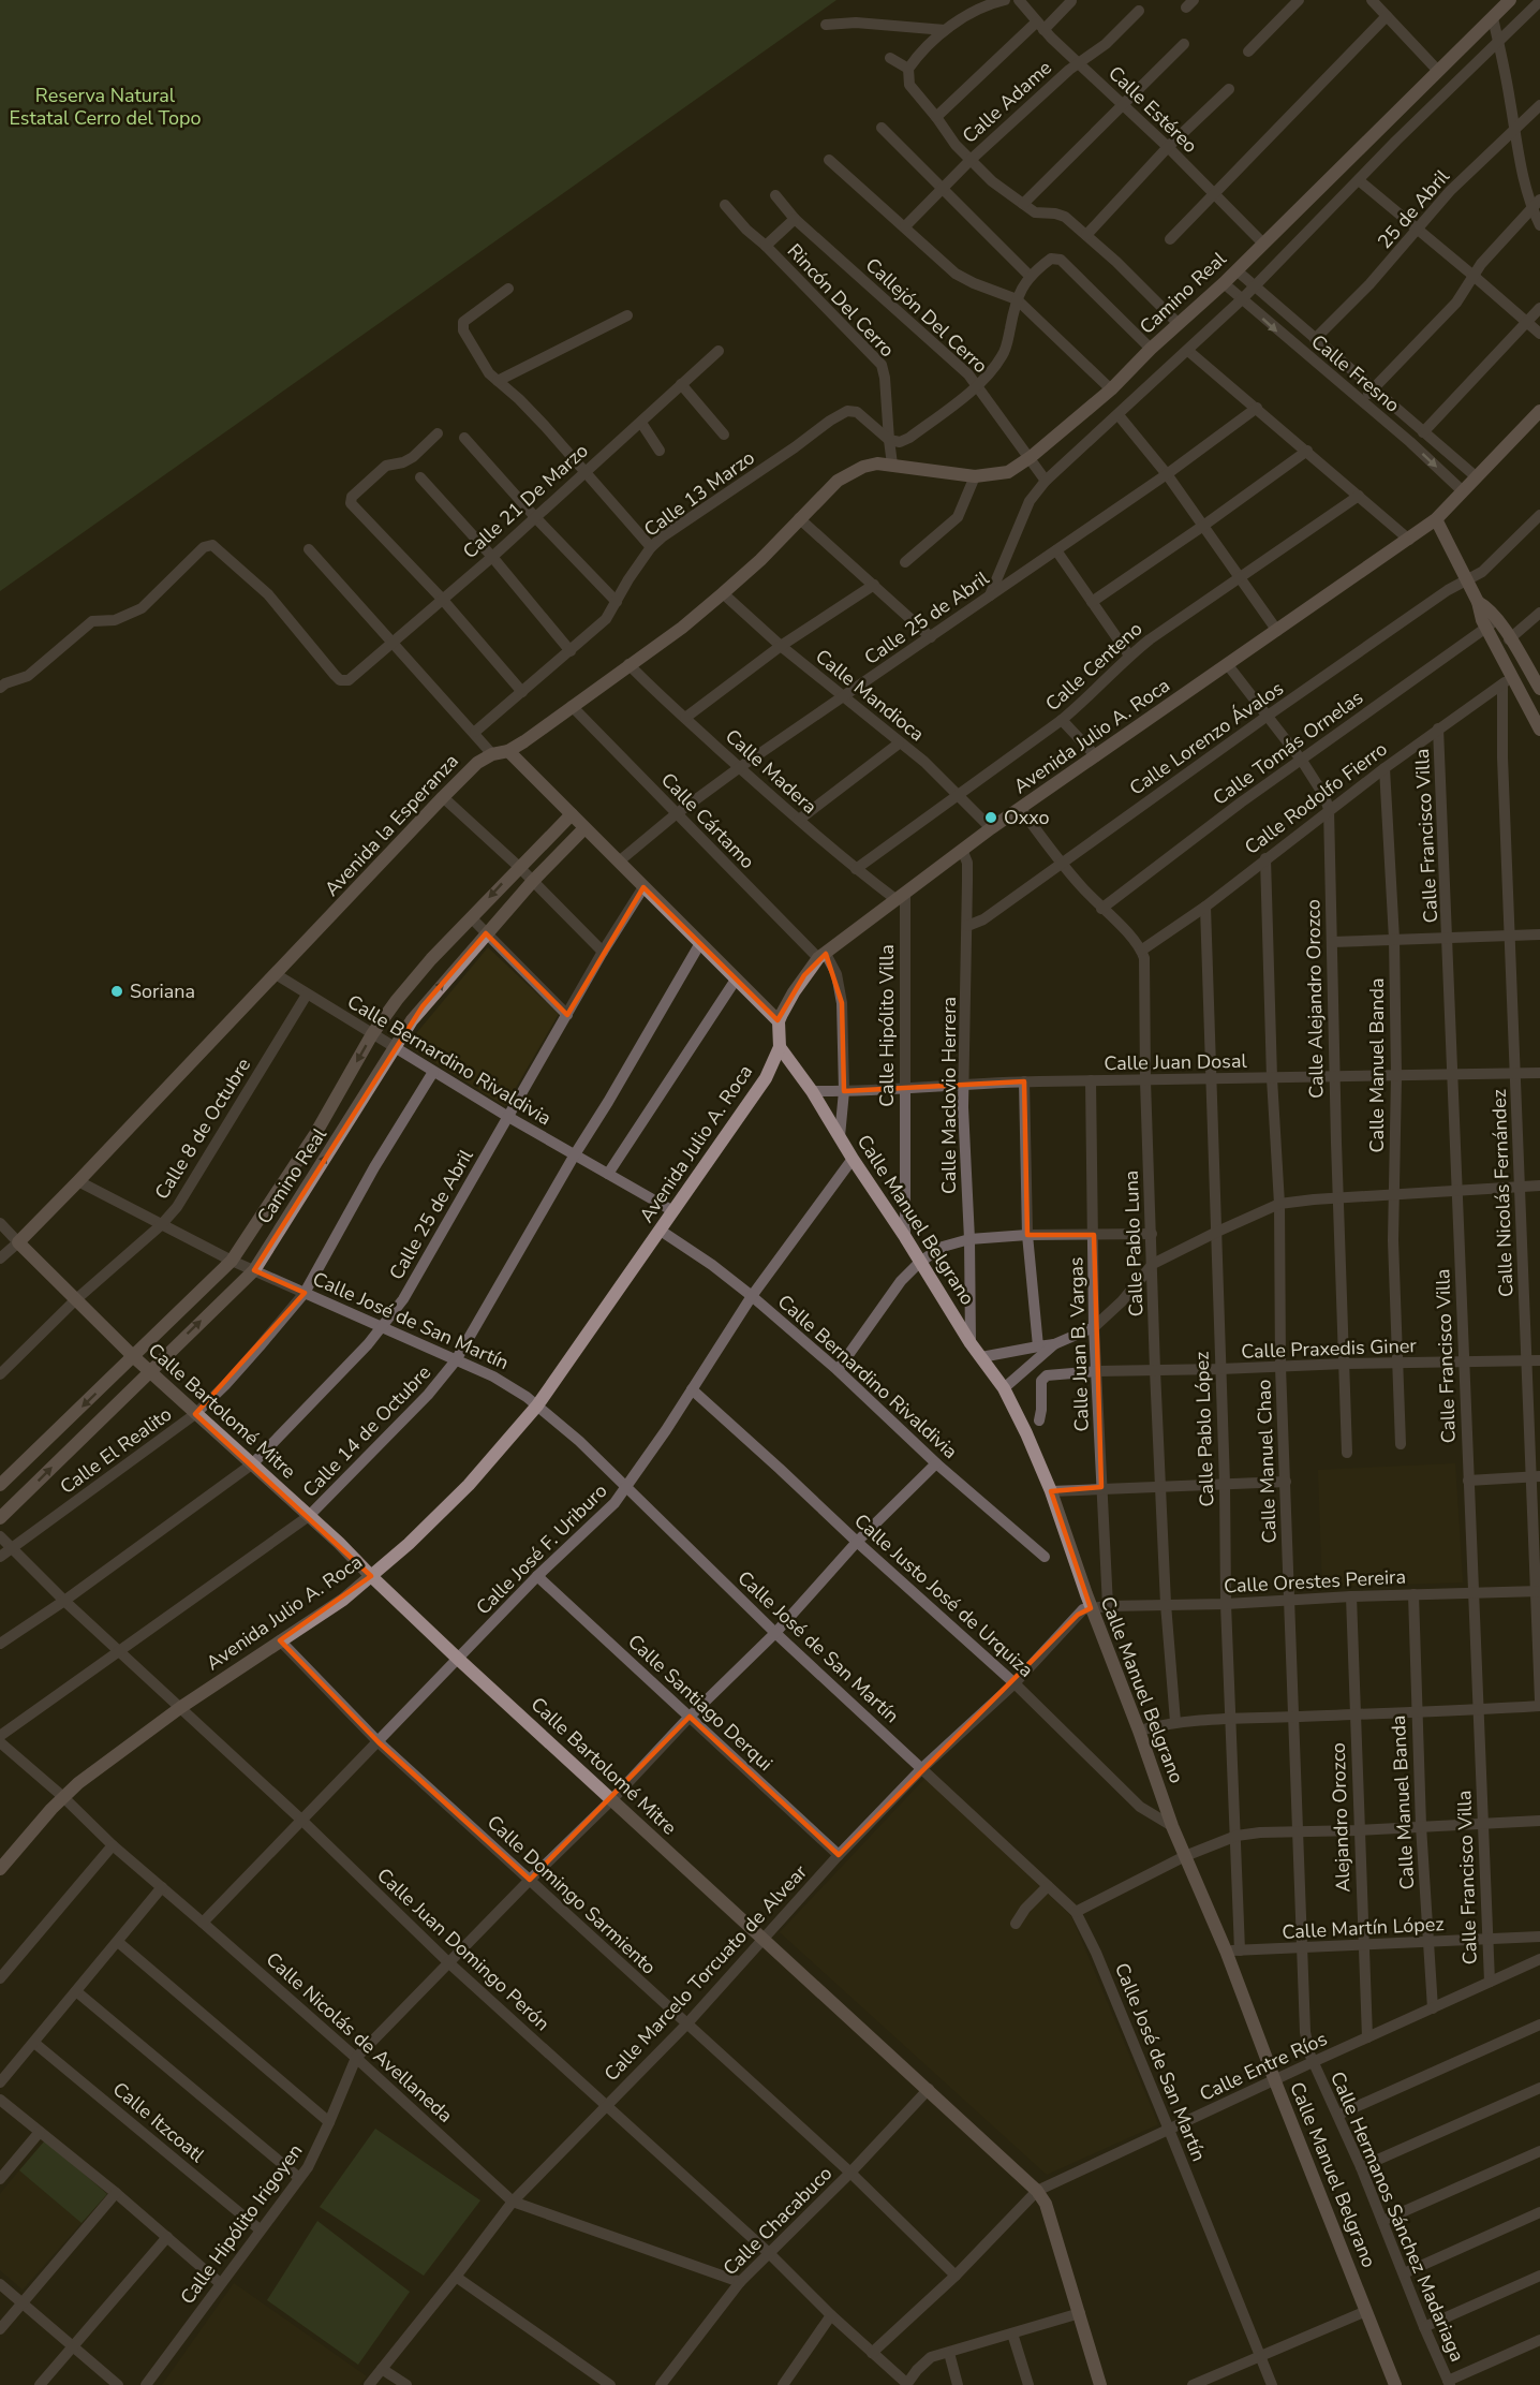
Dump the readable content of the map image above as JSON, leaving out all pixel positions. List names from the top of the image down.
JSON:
{
  "streets": {
    "street": [
      "Calle Adame",
      "Calle Estéreo",
      "25 de Abril",
      "Camino Real",
      "Rincón Del Cerro",
      "Callejón Del Cerro",
      "Calle Fresno",
      "Calle 13 Marzo",
      "Calle 21 De Marzo",
      "Calle 25 de Abril",
      "Calle Centeno",
      "Calle Mandioca",
      "Avenida Julio A. Roca",
      "Calle Lorenzo Ávalos",
      "Calle Tomás Ornelas",
      "Calle Madera",
      "Calle Rodolfo Fierro",
      "Calle Cártamo",
      "Avenida la Esperanza",
      "Calle Francisco Villa",
      "Calle Alejandro Orozco",
      "Calle Hipólito Villa",
      "Calle Bernardino Rivaldivia",
      "Calle Juan Dosal",
      "Calle Manuel Banda",
      "Calle Maclovio Herrera",
      "Calle 8 de Octubre",
      "Calle Nicolás Fernández",
      "Calle Manuel Belgrano",
      "Calle Pablo Luna",
      "Calle José de San Martín",
      "Calle Juan B. Vargas",
      "Calle Praxedis Giner",
      "Calle Bartolomé Mitre",
      "Calle Pablo López",
      "Calle 14 de Octubre",
      "Calle El Realito",
      "Calle Manuel Chao",
      "Calle José F. Uriburo",
      "Calle Orestes Pereira",
      "Calle Justo José de Urquiza",
      "Calle Santiago Derqui",
      "Alejandro Orozco",
      "Calle Domingo Sarmiento",
      "Calle Martín López",
      "Calle Juan Domingo Perón",
      "Calle Marcelo Torcuato de Alvear",
      "Calle Nicolás de Avellaneda",
      "Calle Entre Ríos",
      "Calle Itzcoatl",
      "Calle Hermanos Sánchez Madariaga",
      "Calle Chacabuco",
      "Calle Hipólito Irigoyen"
    ]
  },
  "crossings": [
    ["Calle Adame", "Calle Estéreo"],
    ["Calle Estéreo", "Camino Real"],
    ["25 de Abril", "Calle Fresno"],
    ["Camino Real", "Callejón Del Cerro"],
    ["Camino Real", "Calle Fresno"],
    ["Camino Real", "Avenida la Esperanza"],
    ["Camino Real", "Calle Bernardino Rivaldivia"],
    ["Camino Real", "Calle José de San Martín"],
    ["Camino Real", "Calle Bartolomé Mitre"],
    ["Rincón Del Cerro", "Calle 13 Marzo"],
    ["Calle Fresno", "Avenida Julio A. Roca"],
    ["Calle 25 de Abril", "Calle Mandioca"],
    ["Calle 25 de Abril", "Calle Madera"],
    ["Calle 25 de Abril", "Calle Cártamo"],
    ["Calle 25 de Abril", "Calle Bernardino Rivaldivia"],
    ["Calle 25 de Abril", "Calle José de San Martín"],
    ["Calle 25 de Abril", "Calle Bartolomé Mitre"],
    ["Calle 25 de Abril", "Calle Juan Domingo Perón"],
    ["Calle Centeno", "Calle Mandioca"],
    ["Calle Centeno", "Calle Madera"],
    ["Calle Mandioca", "Avenida Julio A. Roca"],
    ["Calle Mandioca", "Avenida la Esperanza"],
    ["Avenida Julio A. Roca", "Calle Madera"],
    ["Avenida Julio A. Roca", "Calle Cártamo"],
    ["Avenida Julio A. Roca", "Calle Alejandro Orozco"],
    ["Avenida Julio A. Roca", "Calle Hipólito Villa"],
    ["Avenida Julio A. Roca", "Calle Bernardino Rivaldivia"],
    ["Avenida Julio A. Roca", "Calle Maclovio Herrera"],
    ["Avenida Julio A. Roca", "Calle Manuel Belgrano"],
    ["Avenida Julio A. Roca", "Calle José de San Martín"],
    ["Avenida Julio A. Roca", "Calle Bartolomé Mitre"],
    ["Avenida Julio A. Roca", "Calle Domingo Sarmiento"],
    ["Avenida Julio A. Roca", "Calle Juan Domingo Perón"],
    ["Avenida Julio A. Roca", "Calle Nicolás de Avellaneda"],
    ["Calle Lorenzo Ávalos", "Calle Alejandro Orozco"],
    ["Calle Lorenzo Ávalos", "Calle Maclovio Herrera"],
    ["Calle Tomás Ornelas", "Calle Alejandro Orozco"],
    ["Calle Madera", "Avenida la Esperanza"],
    ["Calle Madera", "Calle Hipólito Villa"],
    ["Calle Rodolfo Fierro", "Calle Francisco Villa"],
    ["Calle Rodolfo Fierro", "Calle Alejandro Orozco"],
    ["Calle Rodolfo Fierro", "Calle Manuel Banda"],
    ["Calle Rodolfo Fierro", "Calle Nicolás Fernández"],
    ["Calle Rodolfo Fierro", "Calle Pablo Luna"],
    ["Calle Rodolfo Fierro", "Calle Pablo López"],
    ["Calle Rodolfo Fierro", "Calle Manuel Chao"],
    ["Calle Cártamo", "Avenida la Esperanza"],
    ["Avenida la Esperanza", "Calle Bernardino Rivaldivia"],
    ["Avenida la Esperanza", "Calle José de San Martín"],
    ["Avenida la Esperanza", "Calle Bartolomé Mitre"],
    ["Calle Francisco Villa", "Calle Juan Dosal"],
    ["Calle Francisco Villa", "Calle Praxedis Giner"],
    ["Calle Francisco Villa", "Calle Orestes Pereira"],
    ["Calle Francisco Villa", "Calle Martín López"],
    ["Calle Francisco Villa", "Calle Entre Ríos"],
    ["Calle Alejandro Orozco", "Calle Juan Dosal"],
    ["Calle Alejandro Orozco", "Calle Praxedis Giner"],
    ["Calle Hipólito Villa", "Calle Juan Dosal"],
    ["Calle Hipólito Villa", "Calle Manuel Belgrano"],
    ["Calle Bernardino Rivaldivia", "Calle 8 de Octubre"],
    ["Calle Bernardino Rivaldivia", "Calle 14 de Octubre"],
    ["Calle Bernardino Rivaldivia", "Calle El Realito"],
    ["Calle Bernardino Rivaldivia", "Calle José F. Uriburo"],
    ["Calle Bernardino Rivaldivia", "Calle Hipólito Irigoyen"],
    ["Calle Juan Dosal", "Calle Manuel Banda"],
    ["Calle Juan Dosal", "Calle Maclovio Herrera"],
    ["Calle Juan Dosal", "Calle Nicolás Fernández"],
    ["Calle Juan Dosal", "Calle Manuel Belgrano"],
    ["Calle Juan Dosal", "Calle Pablo Luna"],
    ["Calle Juan Dosal", "Calle Juan B. Vargas"],
    ["Calle Juan Dosal", "Calle Pablo López"],
    ["Calle Juan Dosal", "Calle Manuel Chao"],
    ["Calle Manuel Banda", "Calle Praxedis Giner"],
    ["Calle Manuel Banda", "Calle Orestes Pereira"],
    ["Calle Manuel Banda", "Calle Martín López"],
    ["Calle Manuel Banda", "Calle Entre Ríos"],
    ["Calle Maclovio Herrera", "Calle Manuel Belgrano"],
    ["Calle 8 de Octubre", "Calle José de San Martín"],
    ["Calle 8 de Octubre", "Calle Bartolomé Mitre"],
    ["Calle Nicolás Fernández", "Calle Praxedis Giner"],
    ["Calle Nicolás Fernández", "Calle Orestes Pereira"],
    ["Calle Manuel Belgrano", "Calle Pablo López"],
    ["Calle Manuel Belgrano", "Calle José F. Uriburo"],
    ["Calle Manuel Belgrano", "Calle Orestes Pereira"],
    ["Calle Manuel Belgrano", "Calle Justo José de Urquiza"],
    ["Calle Manuel Belgrano", "Calle Martín López"],
    ["Calle Manuel Belgrano", "Calle Marcelo Torcuato de Alvear"],
    ["Calle Manuel Belgrano", "Calle Entre Ríos"],
    ["Calle Pablo Luna", "Calle Praxedis Giner"],
    ["Calle Pablo Luna", "Calle Orestes Pereira"],
    ["Calle José de San Martín", "Calle 14 de Octubre"],
    ["Calle José de San Martín", "Calle El Realito"],
    ["Calle José de San Martín", "Calle José F. Uriburo"],
    ["Calle José de San Martín", "Calle Marcelo Torcuato de Alvear"],
    ["Calle José de San Martín", "Calle Entre Ríos"],
    ["Calle José de San Martín", "Calle Hipólito Irigoyen"],
    ["Calle Juan B. Vargas", "Calle Praxedis Giner"],
    ["Calle Juan B. Vargas", "Calle Orestes Pereira"],
    ["Calle Praxedis Giner", "Calle Pablo López"],
    ["Calle Praxedis Giner", "Calle Manuel Chao"],
    ["Calle Bartolomé Mitre", "Calle 14 de Octubre"],
    ["Calle Bartolomé Mitre", "Calle El Realito"],
    ["Calle Bartolomé Mitre", "Calle José F. Uriburo"],
    ["Calle Bartolomé Mitre", "Calle Marcelo Torcuato de Alvear"],
    ["Calle Bartolomé Mitre", "Calle Entre Ríos"],
    ["Calle Bartolomé Mitre", "Calle Chacabuco"],
    ["Calle Bartolomé Mitre", "Calle Hipólito Irigoyen"],
    ["Calle Pablo López", "Calle Orestes Pereira"],
    ["Calle Pablo López", "Calle Martín López"],
    ["Calle 14 de Octubre", "Calle Juan Domingo Perón"],
    ["Calle El Realito", "Calle Juan Domingo Perón"],
    ["Calle Manuel Chao", "Calle Orestes Pereira"],
    ["Calle Manuel Chao", "Calle Martín López"],
    ["Calle Manuel Chao", "Calle Entre Ríos"],
    ["Calle Manuel Chao", "Calle Hermanos Sánchez Madariaga"],
    ["Calle José F. Uriburo", "Calle Justo José de Urquiza"],
    ["Calle José F. Uriburo", "Calle Santiago Derqui"],
    ["Calle José F. Uriburo", "Calle Domingo Sarmiento"],
    ["Calle José F. Uriburo", "Calle Juan Domingo Perón"],
    ["Calle José F. Uriburo", "Calle Nicolás de Avellaneda"],
    ["Calle Orestes Pereira", "Alejandro Orozco"],
    ["Calle Orestes Pereira", "Calle Marcelo Torcuato de Alvear"],
    ["Calle Justo José de Urquiza", "Calle Marcelo Torcuato de Alvear"],
    ["Calle Justo José de Urquiza", "Calle Hipólito Irigoyen"],
    ["Calle Santiago Derqui", "Calle Marcelo Torcuato de Alvear"],
    ["Calle Santiago Derqui", "Calle Hipólito Irigoyen"],
    ["Alejandro Orozco", "Calle Martín López"],
    ["Alejandro Orozco", "Calle Entre Ríos"],
    ["Calle Domingo Sarmiento", "Calle Marcelo Torcuato de Alvear"],
    ["Calle Domingo Sarmiento", "Calle Entre Ríos"],
    ["Calle Domingo Sarmiento", "Calle Chacabuco"],
    ["Calle Domingo Sarmiento", "Calle Hipólito Irigoyen"],
    ["Calle Juan Domingo Perón", "Calle Marcelo Torcuato de Alvear"],
    ["Calle Juan Domingo Perón", "Calle Entre Ríos"],
    ["Calle Juan Domingo Perón", "Calle Chacabuco"],
    ["Calle Juan Domingo Perón", "Calle Hipólito Irigoyen"],
    ["Calle Marcelo Torcuato de Alvear", "Calle Nicolás de Avellaneda"],
    ["Calle Nicolás de Avellaneda", "Calle Chacabuco"],
    ["Calle Nicolás de Avellaneda", "Calle Hipólito Irigoyen"],
    ["Calle Entre Ríos", "Calle Hermanos Sánchez Madariaga"],
    ["Calle Itzcoatl", "Calle Hipólito Irigoyen"]
  ],
  "parks": ["Reserva Natural Estatal Cerro del Topo"],
  "places": ["Oxxo", "Soriana"]
}
